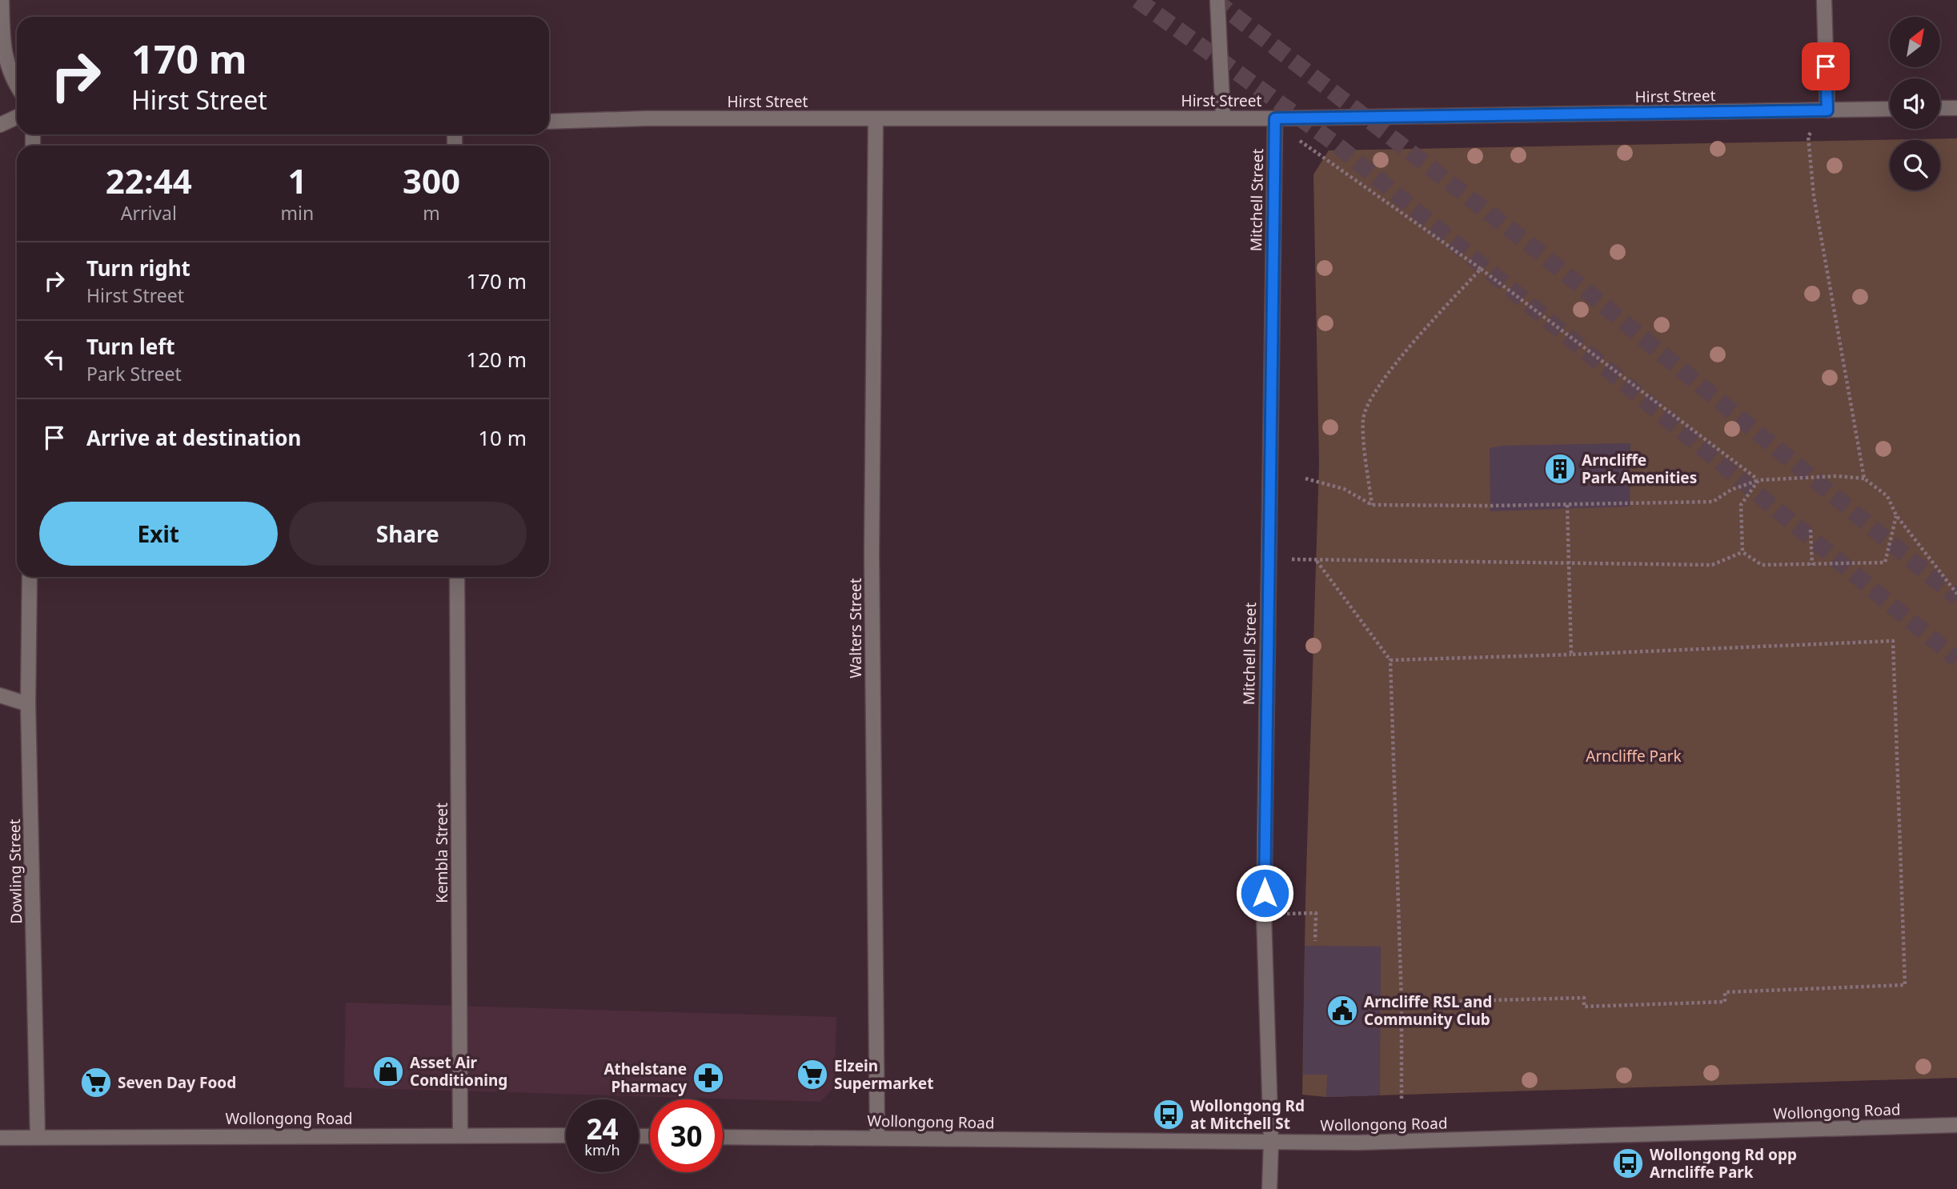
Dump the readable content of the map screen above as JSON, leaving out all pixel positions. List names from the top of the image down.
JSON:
{
  "streets": {
    "street": [
      "Hirst Street",
      "Mitchell Street",
      "Walters Street",
      "Kembla Street",
      "Dowling Street",
      "Wollongong Road"
    ]
  },
  "crossings": [
    ["Hirst Street", "Mitchell Street"],
    ["Hirst Street", "Walters Street"],
    ["Mitchell Street", "Wollongong Road"],
    ["Walters Street", "Wollongong Road"],
    ["Kembla Street", "Wollongong Road"],
    ["Dowling Street", "Wollongong Road"]
  ],
  "parks": ["Arncliffe Park"],
  "places": {
    "building": ["Arncliffe Park Amenities"],
    "public building": ["Arncliffe RSL and Community Club"],
    "shop": ["Asset Air Conditioning"],
    "supermarket": ["Elzein Supermarket", "Seven Day Food"],
    "pharmacy": ["Athelstane Pharmacy"],
    "bus stop": ["Wollongong Rd at Mitchell St", "Wollongong Rd opp Arncliffe Park"]
  },
  "north": "top right",
  "page": {
    "turn": ["170 m", "Hirst Street"],
    "eta": [
      "22:44",
      "Arrival",
      "1",
      "min",
      "300",
      "m"
    ],
    "list": [
      {
        "name": "Turn right",
        "note": "Hirst Street",
        "value": "170 m"
      },
      {
        "name": "Turn left",
        "note": "Park Street",
        "value": "120 m"
      },
      {
        "name": "Arrive at destination",
        "value": "10 m"
      }
    ],
    "buttons": ["Exit", "Share"],
    "speed": "24 km/h",
    "limit": "30"
  }
}
